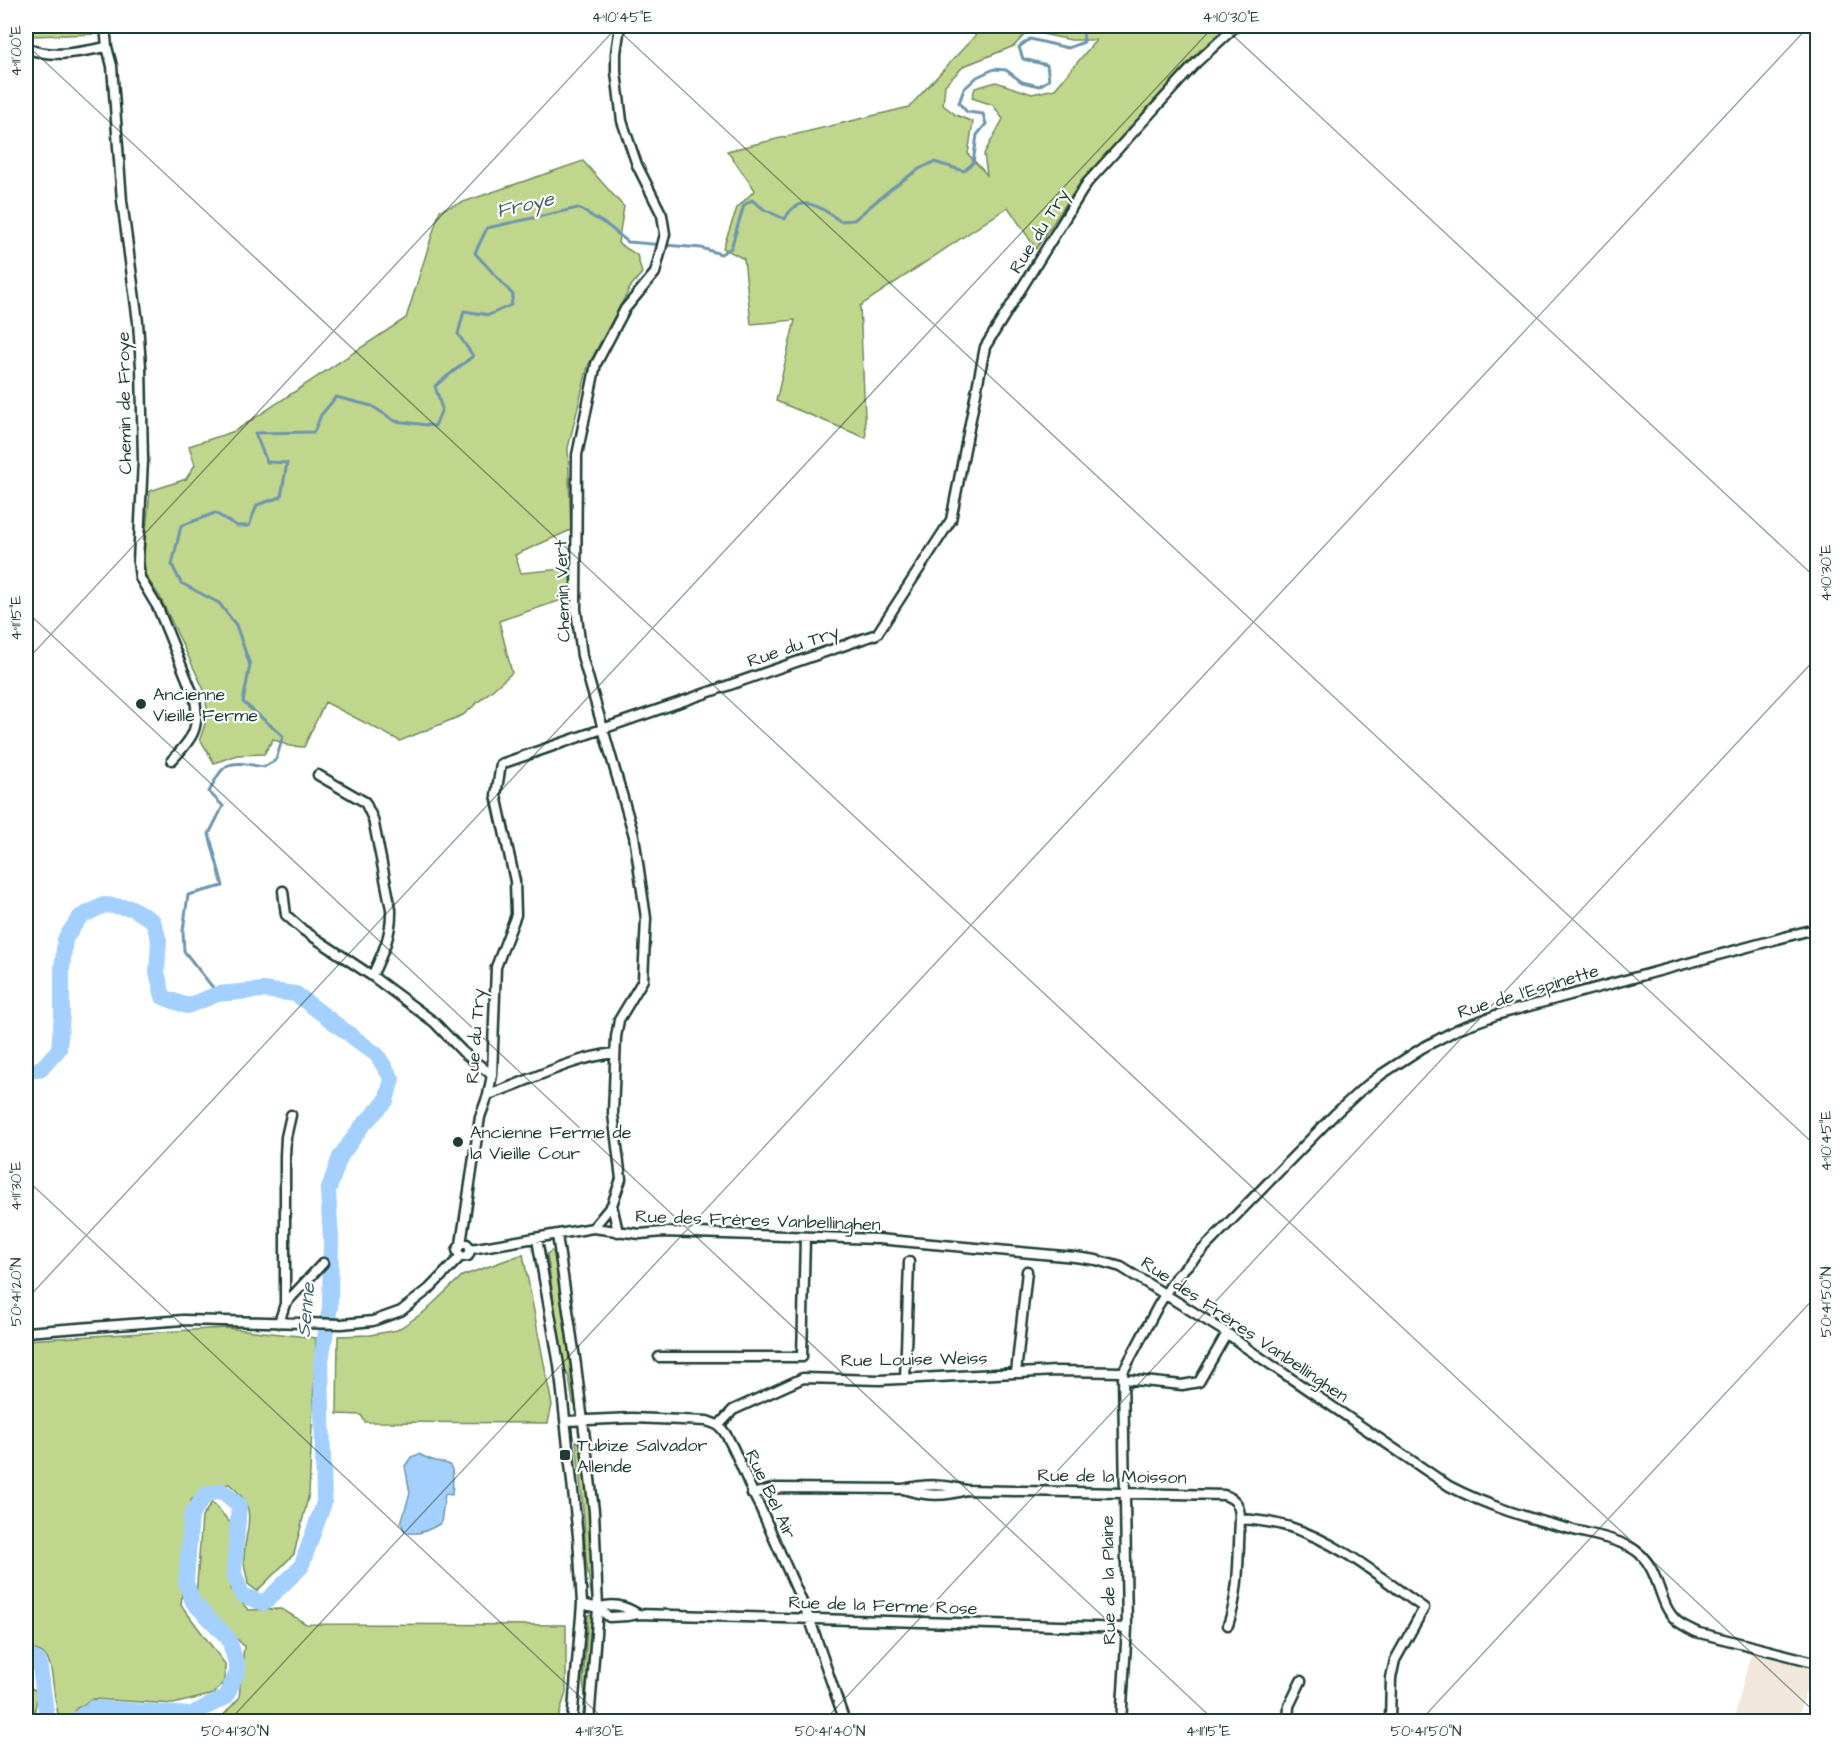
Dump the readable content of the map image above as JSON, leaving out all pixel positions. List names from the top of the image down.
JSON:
{
  "streets": {
    "street": [
      "Rue du Try",
      "Chemin de Froye",
      "Chemin Vert",
      "Rue de l'Espinette",
      "Rue des Frères Vanbellinghen",
      "Rue Louise Weiss",
      "Rue de la Moisson",
      "Rue Bel Air",
      "Rue de la Plaine",
      "Rue de la Ferme Rose"
    ]
  },
  "crossings": [
    ["Rue du Try", "Chemin Vert"],
    ["Rue du Try", "Rue des Frères Vanbellinghen"],
    ["Chemin Vert", "Rue des Frères Vanbellinghen"],
    ["Rue de l'Espinette", "Rue des Frères Vanbellinghen"],
    ["Rue de l'Espinette", "Rue Louise Weiss"],
    ["Rue de l'Espinette", "Rue de la Plaine"],
    ["Rue des Frères Vanbellinghen", "Rue Louise Weiss"],
    ["Rue Louise Weiss", "Rue Bel Air"],
    ["Rue Louise Weiss", "Rue de la Plaine"],
    ["Rue de la Moisson", "Rue Bel Air"],
    ["Rue de la Moisson", "Rue de la Plaine"],
    ["Rue Bel Air", "Rue de la Ferme Rose"],
    ["Rue de la Plaine", "Rue de la Ferme Rose"]
  ],
  "water": ["Froye", "Senne"],
  "places": {
    "other": ["Ancienne Vieille Ferme", "Ancienne Ferme de la Vieille Cour"],
    "transit": ["Tubize Salvador Allende"]
  },
  "coordinates": [
    "4°10'45\"E",
    "4°10'30\"E",
    "4°11'00\"E",
    "4°11'15\"E",
    "4°11'30\"E",
    "50°41'20\"N",
    "50°41'50\"N",
    "50°41'30\"N",
    "50°41'40\"N"
  ]
}
